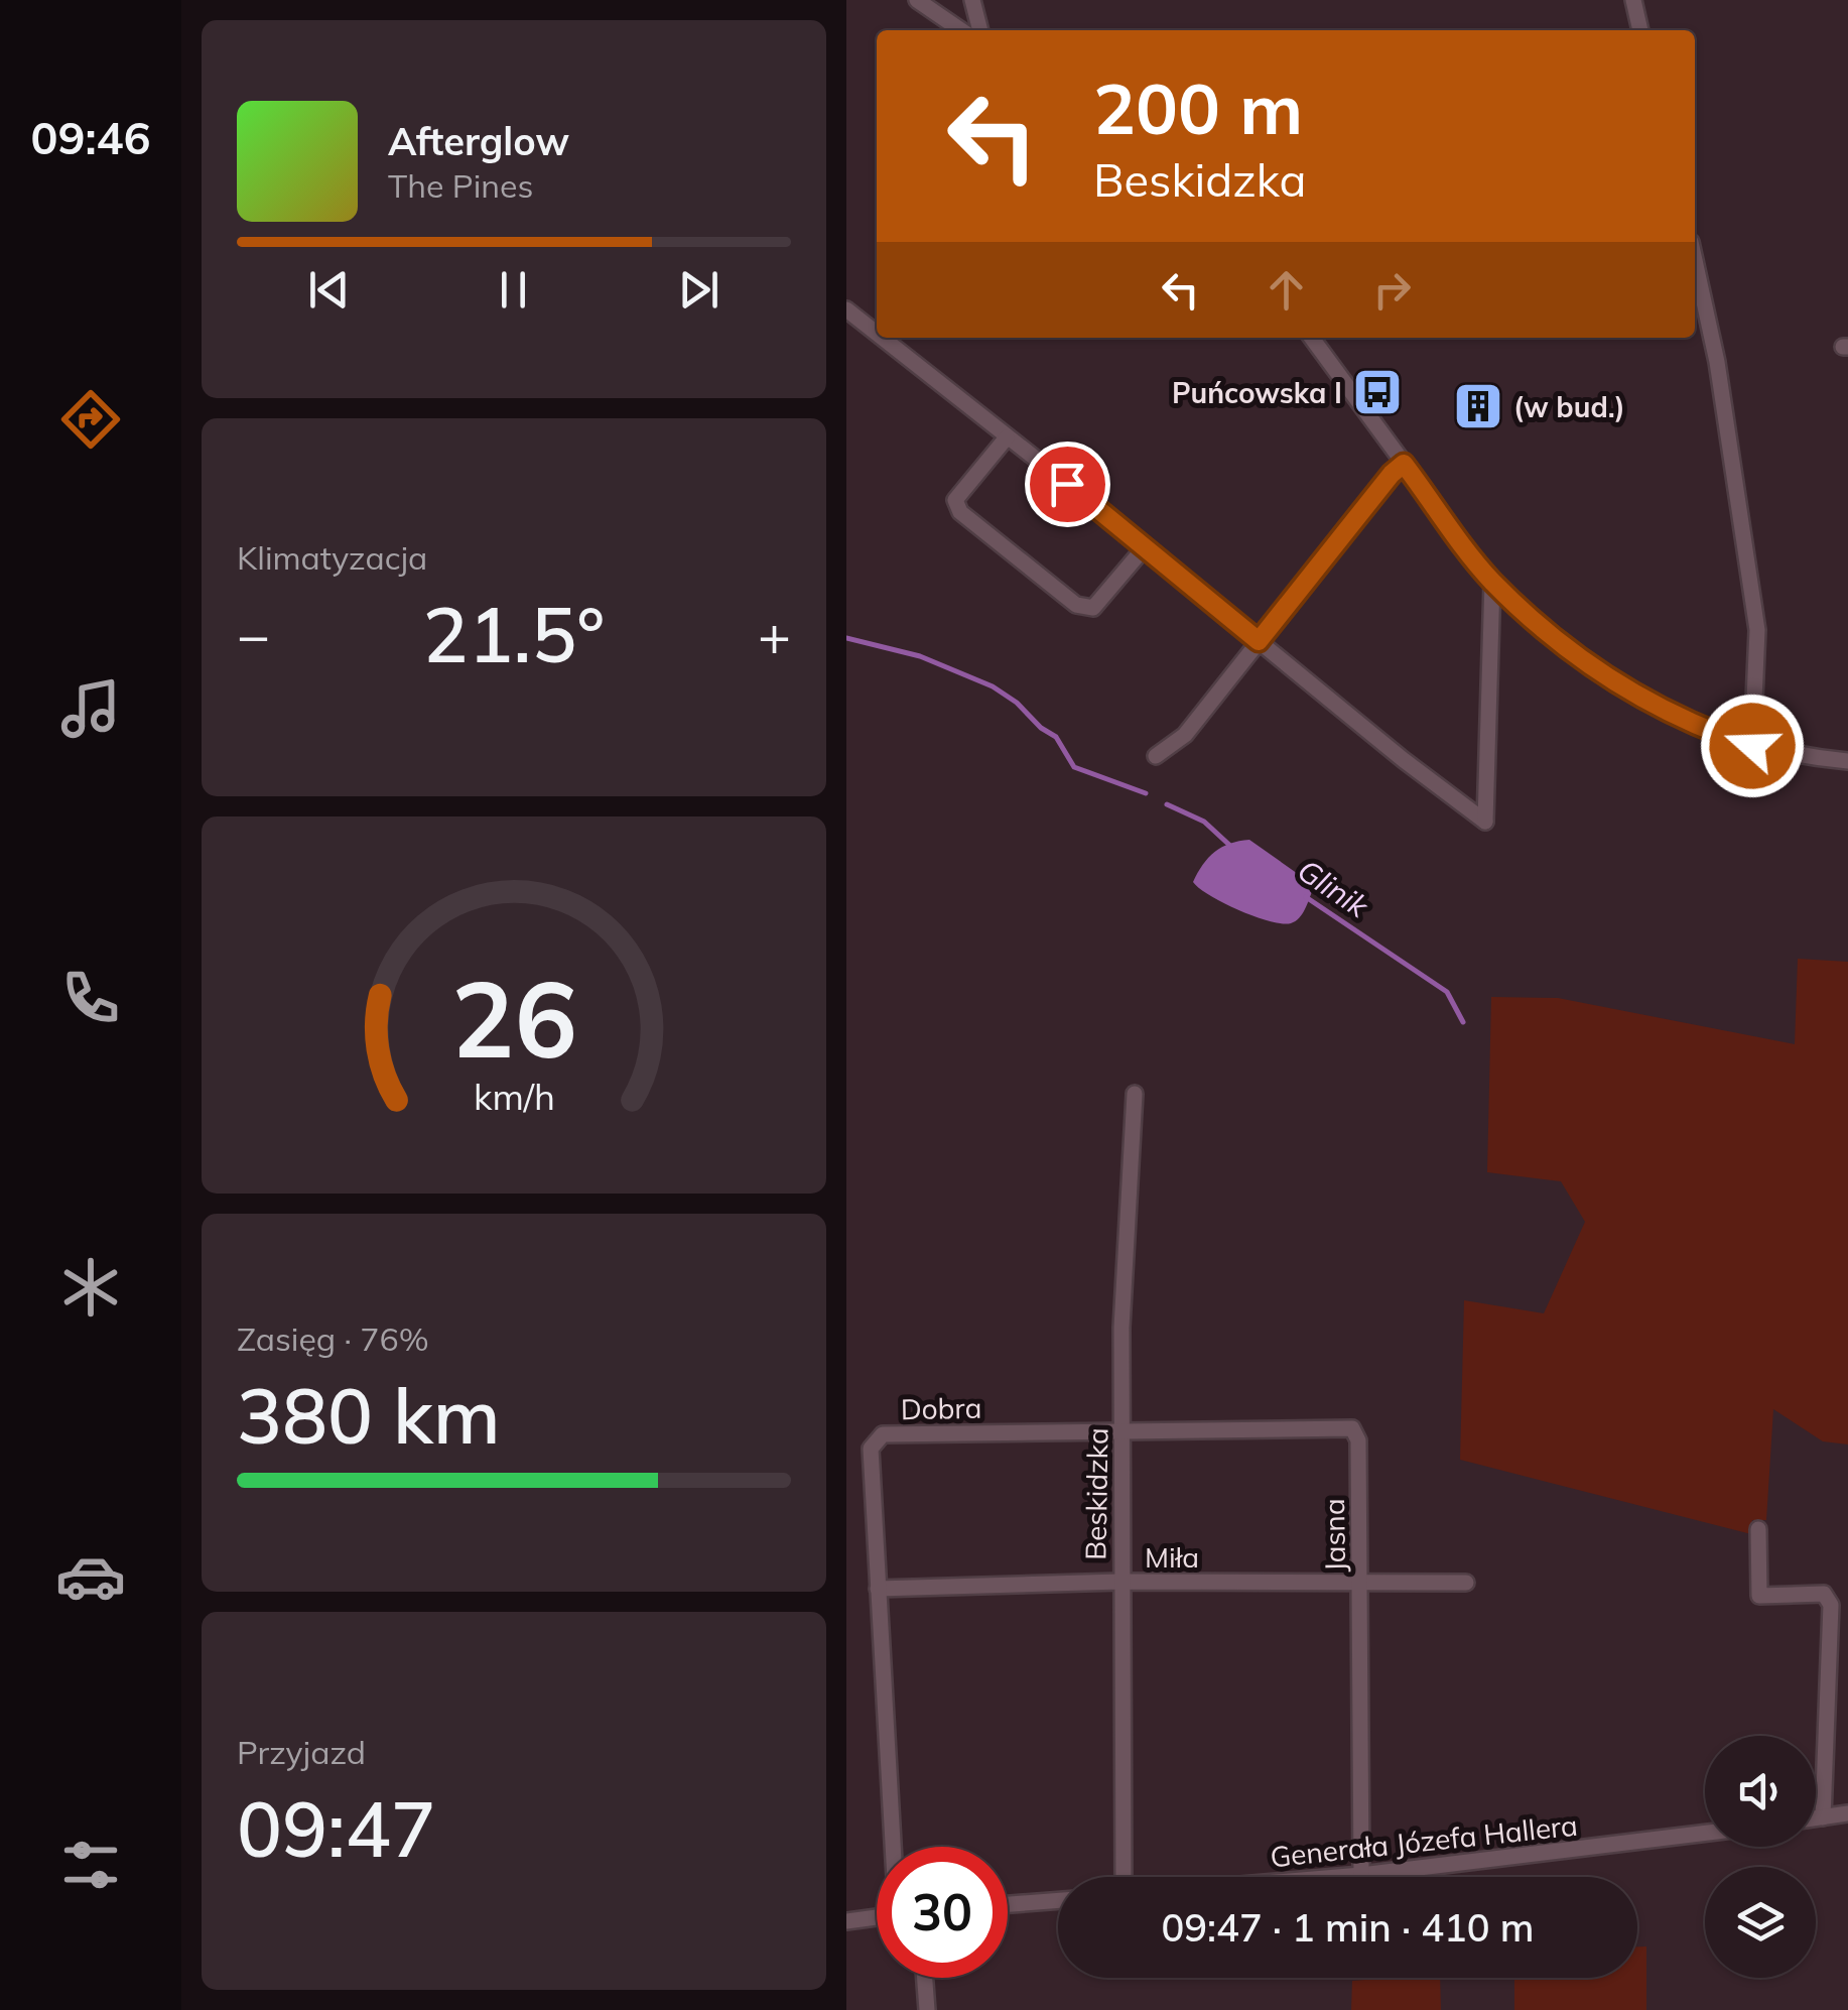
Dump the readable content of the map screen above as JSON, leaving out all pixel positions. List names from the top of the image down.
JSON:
{
  "streets": {
    "street": [
      "Dobra",
      "Beskidzka",
      "Jasna",
      "Miła",
      "Generała Józefa Hallera"
    ]
  },
  "crossings": [
    ["Dobra", "Beskidzka"],
    ["Dobra", "Jasna"],
    ["Dobra", "Miła"],
    ["Beskidzka", "Jasna"],
    ["Beskidzka", "Miła"],
    ["Jasna", "Miła"],
    ["Jasna", "Generała Józefa Hallera"]
  ],
  "water": ["Glinik"],
  "places": {
    "bus stop": ["Puńcowska I"],
    "building": ["(w bud.)"]
  },
  "page": {
    "tabs": "09:46",
    "turn": ["200 m", "Beskidzka"],
    "song": ["Afterglow", "The Pines"],
    "tile": [
      "Klimatyzacja",
      ["Zasięg · 76%", "380 km"],
      ["Przyjazd", "09:47"]
    ],
    "heat": ["−", "21.5°", "+"],
    "limit": "30",
    "trip": "09:47 · 1 min · 410 m",
    "gauge": ["26", "km/h"]
  }
}
